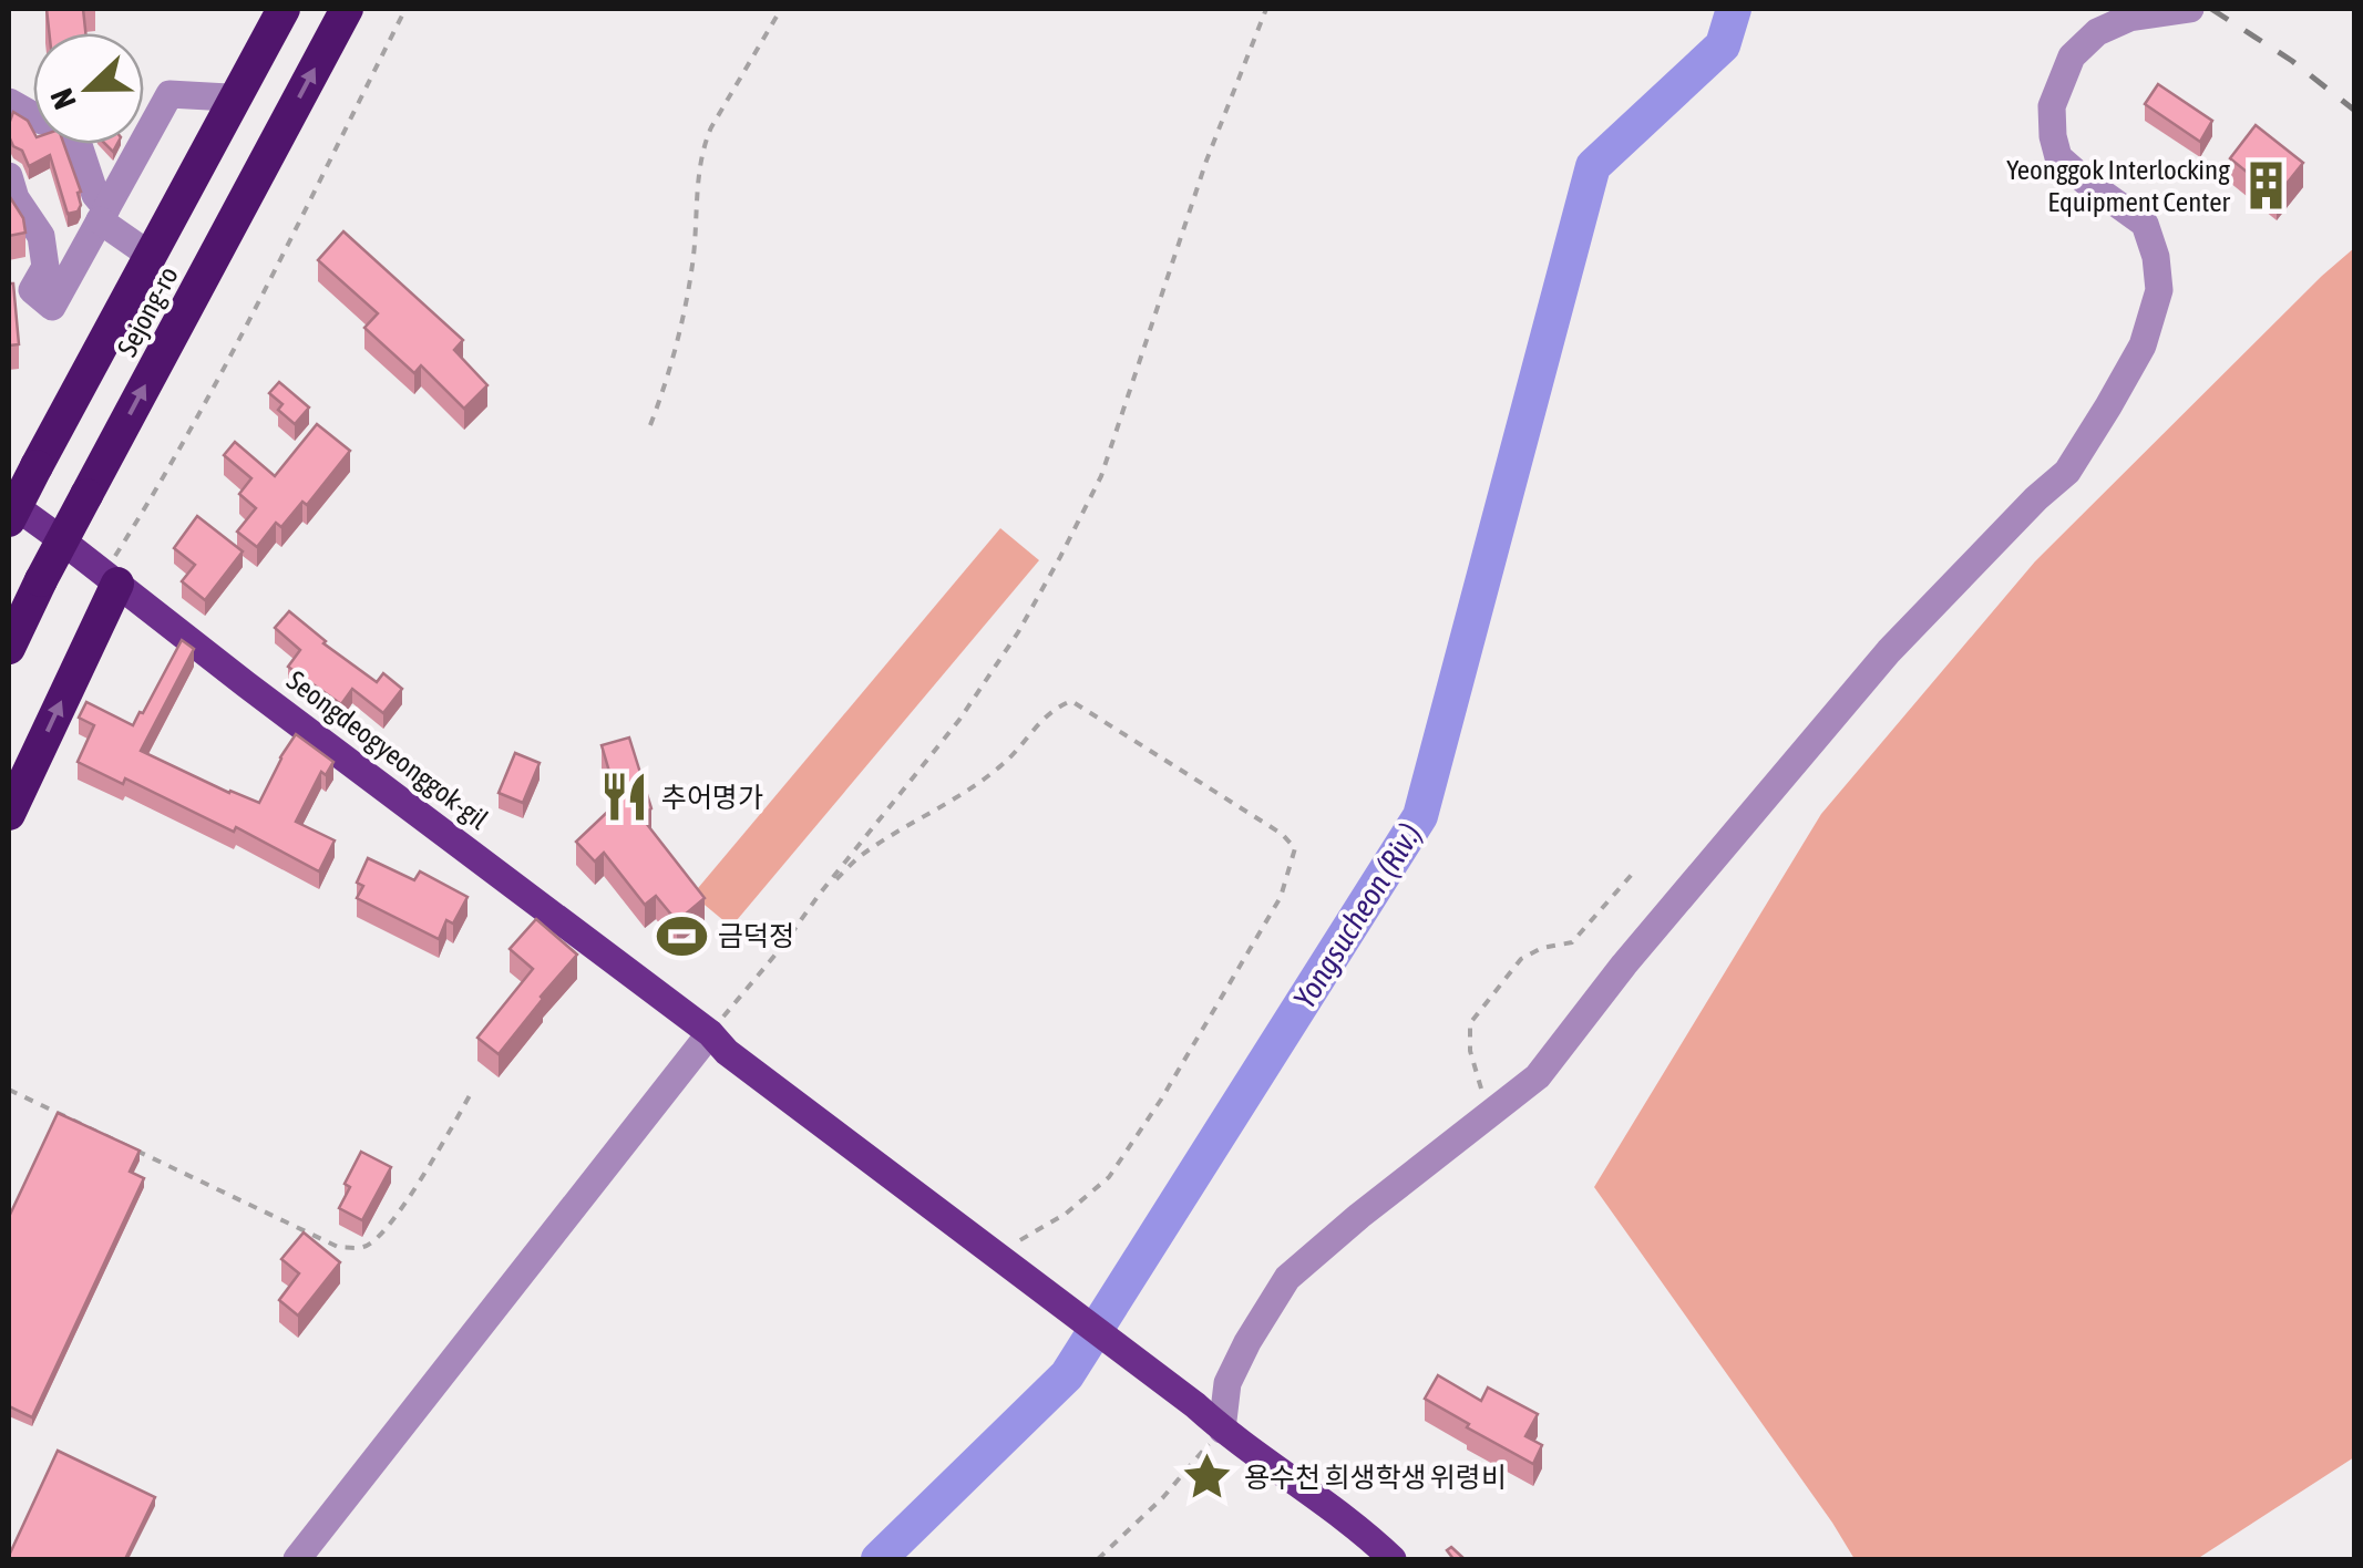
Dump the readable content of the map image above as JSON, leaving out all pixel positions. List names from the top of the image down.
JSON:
{
  "streets": {
    "highway": ["Sejong-ro"],
    "main road": ["Seongdeogyeonggok-gil"]
  },
  "water": ["Yongsucheon (Riv.)"],
  "places": {
    "building": ["Yeonggok Interlocking Equipment Center"],
    "restaurant": ["추어명가"],
    "sports": ["금덕정"],
    "place": ["용수천 희생학생 위령비"]
  },
  "north": "left"
}
